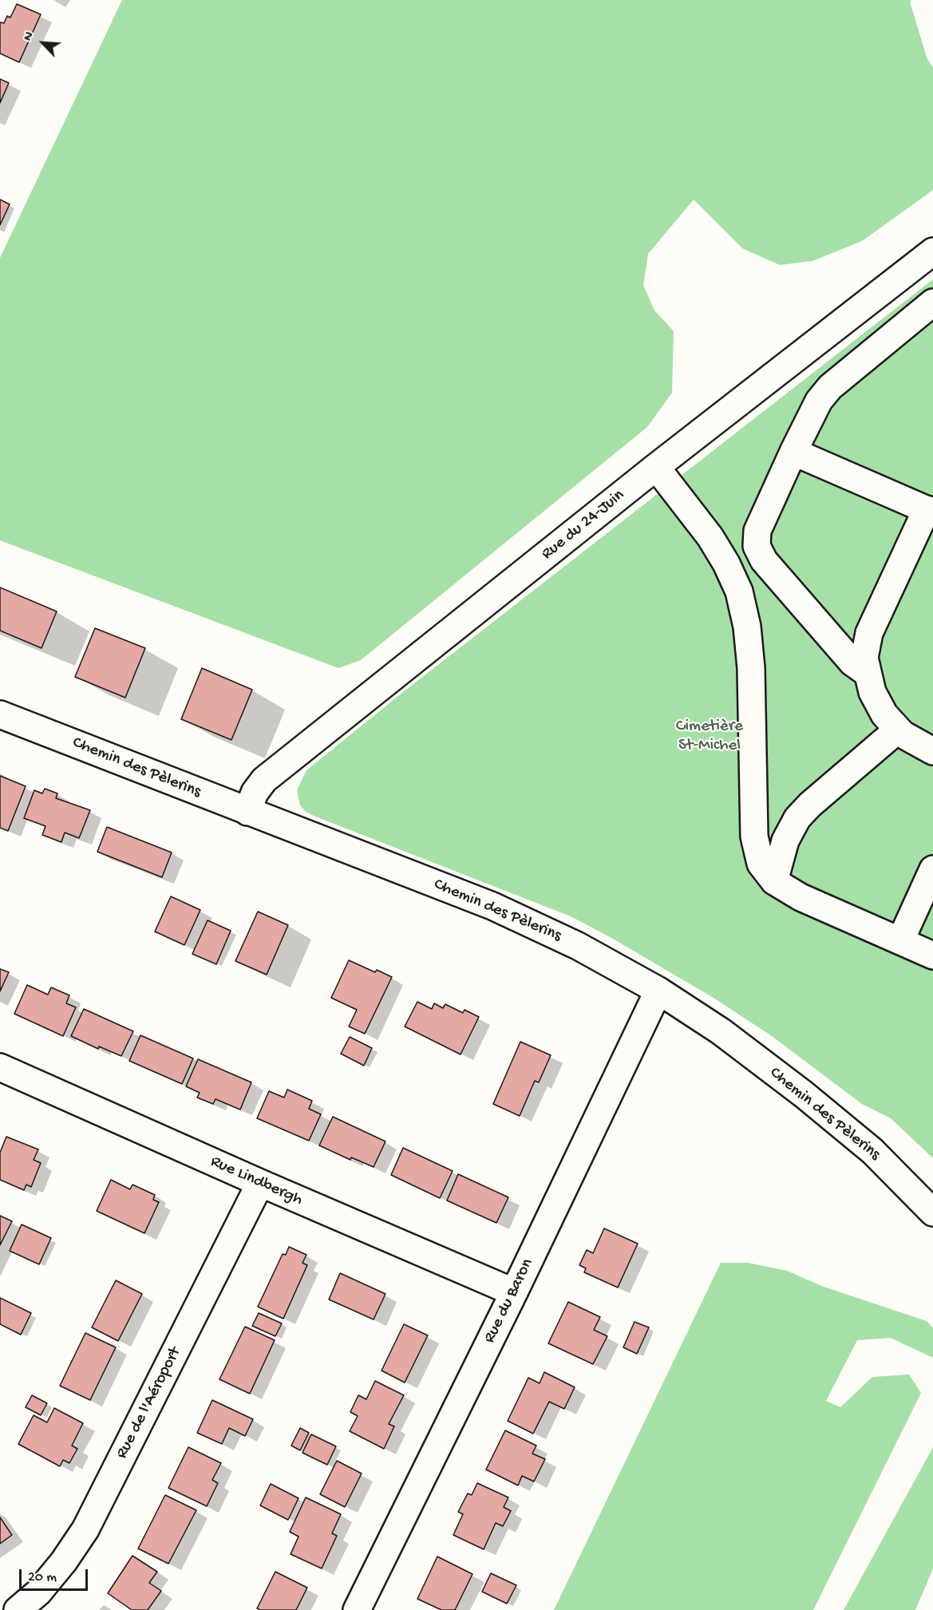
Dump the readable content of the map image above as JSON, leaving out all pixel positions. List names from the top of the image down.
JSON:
{
  "streets": {
    "street": [
      "Rue du 24-Juin",
      "Chemin des Pèlerins",
      "Rue Lindbergh",
      "Rue du Baron",
      "Rue de l'Aéroport"
    ]
  },
  "crossings": [
    ["Rue du 24-Juin", "Chemin des Pèlerins"],
    ["Chemin des Pèlerins", "Rue du Baron"],
    ["Rue Lindbergh", "Rue du Baron"],
    ["Rue Lindbergh", "Rue de l'Aéroport"]
  ],
  "parks": ["Cimetière St-Michel"],
  "scale_bar": "20 m",
  "north": "top left"
}
